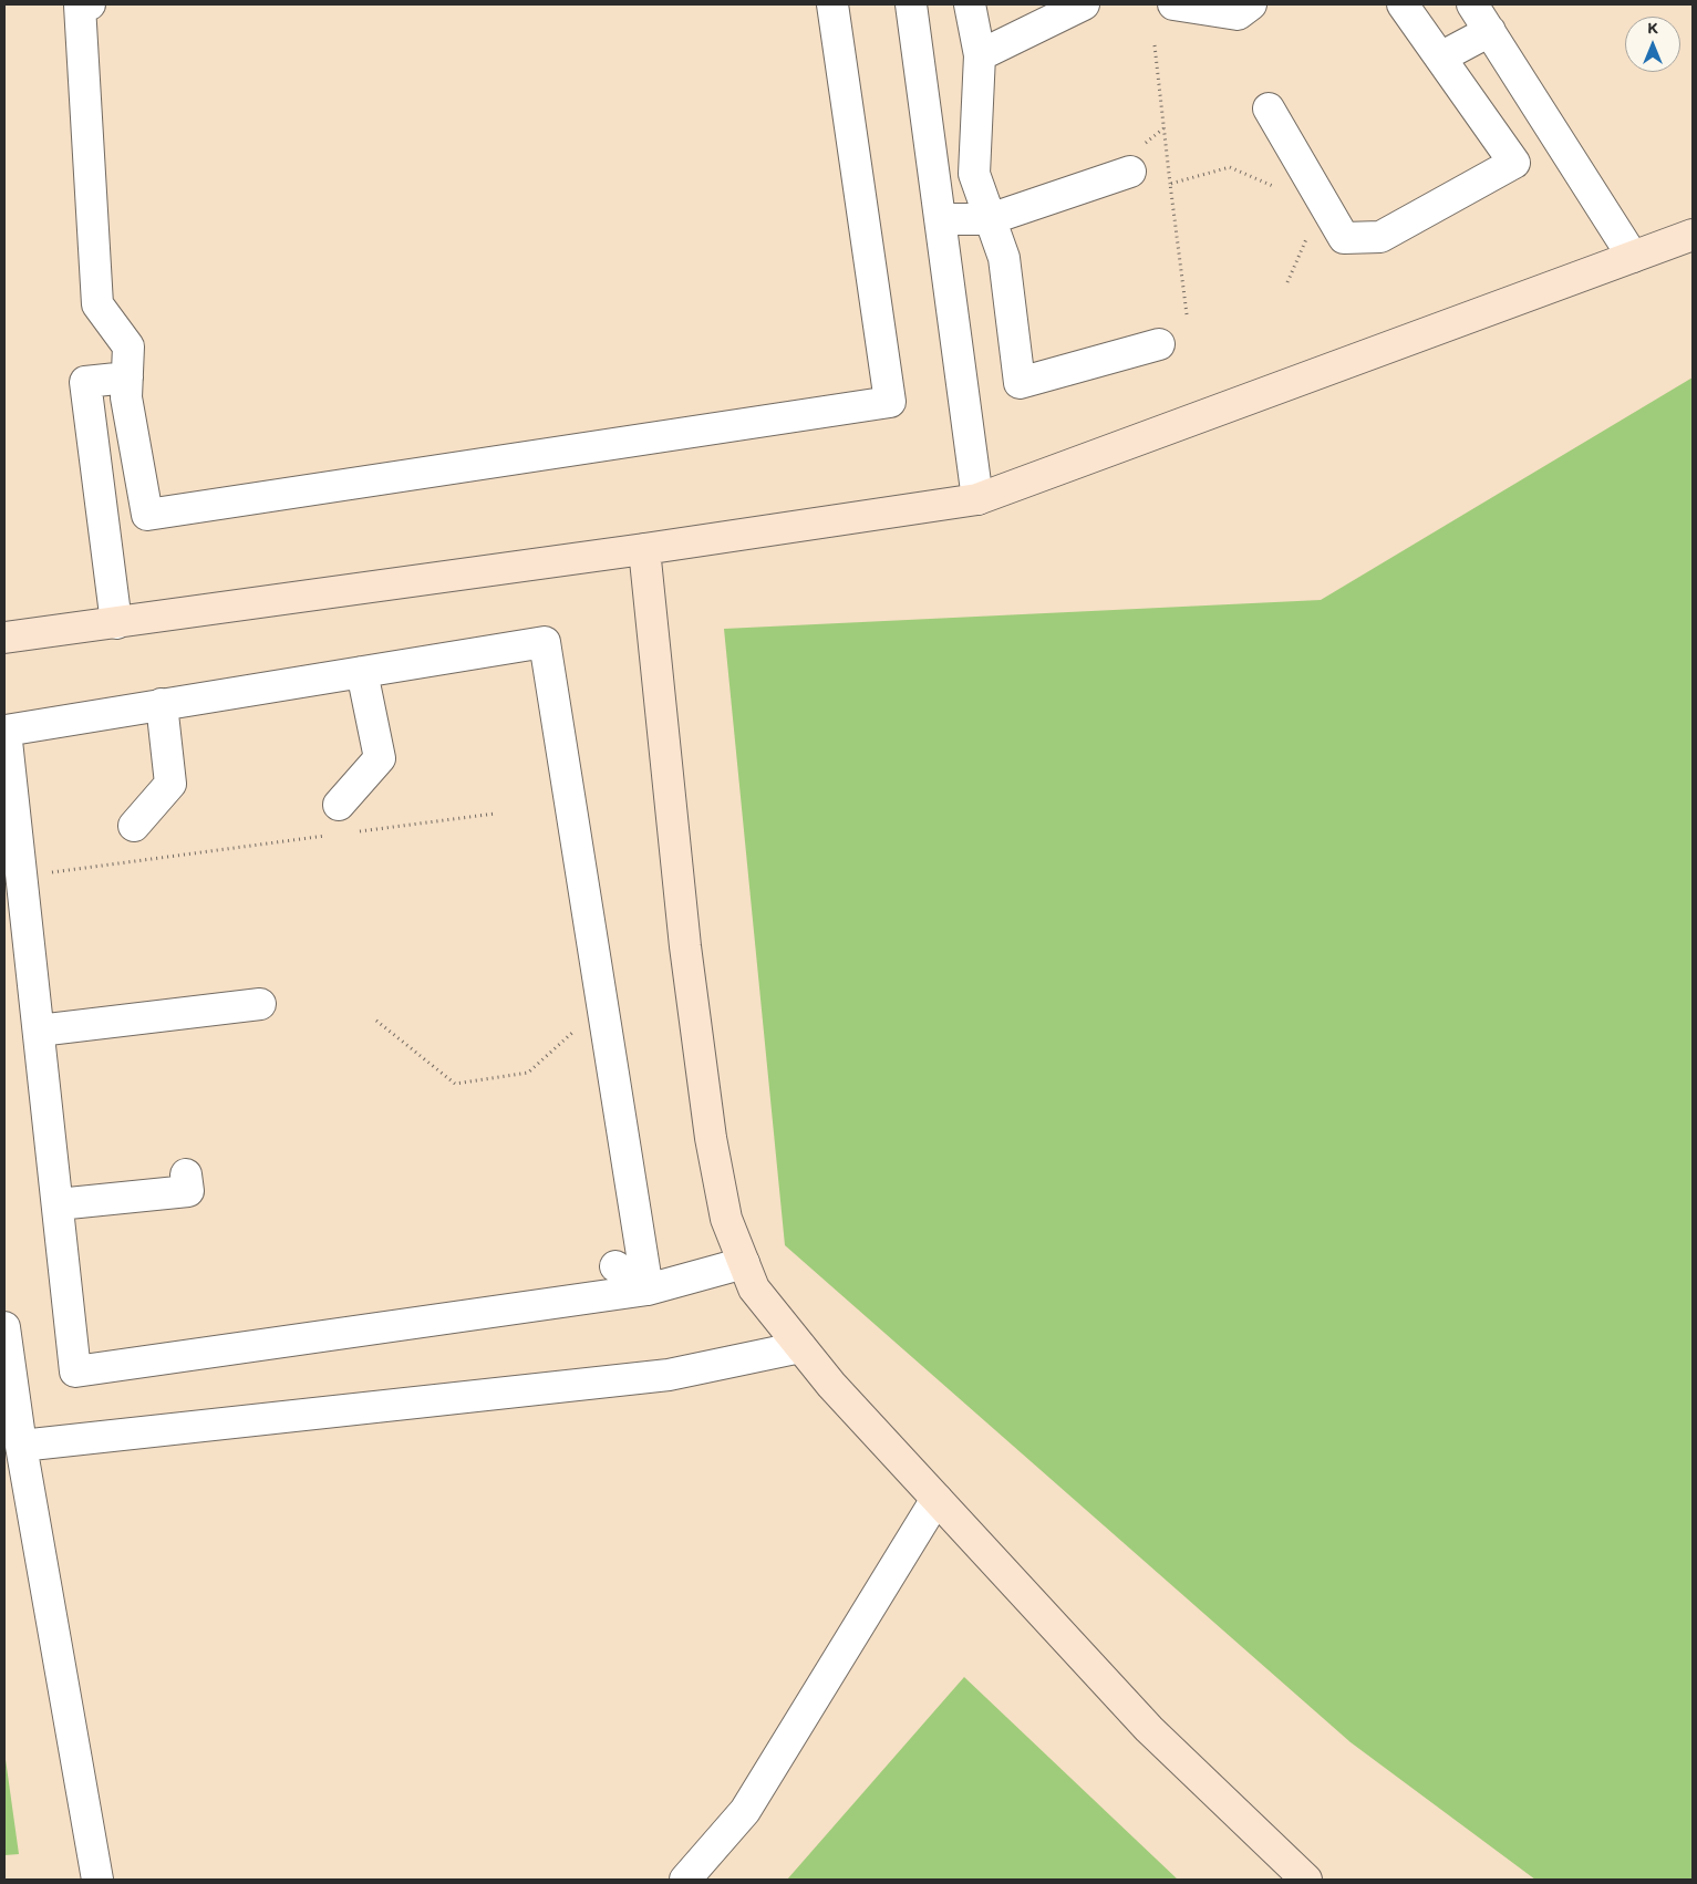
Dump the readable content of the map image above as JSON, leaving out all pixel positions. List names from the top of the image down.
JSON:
{
  "north": "top"
}
